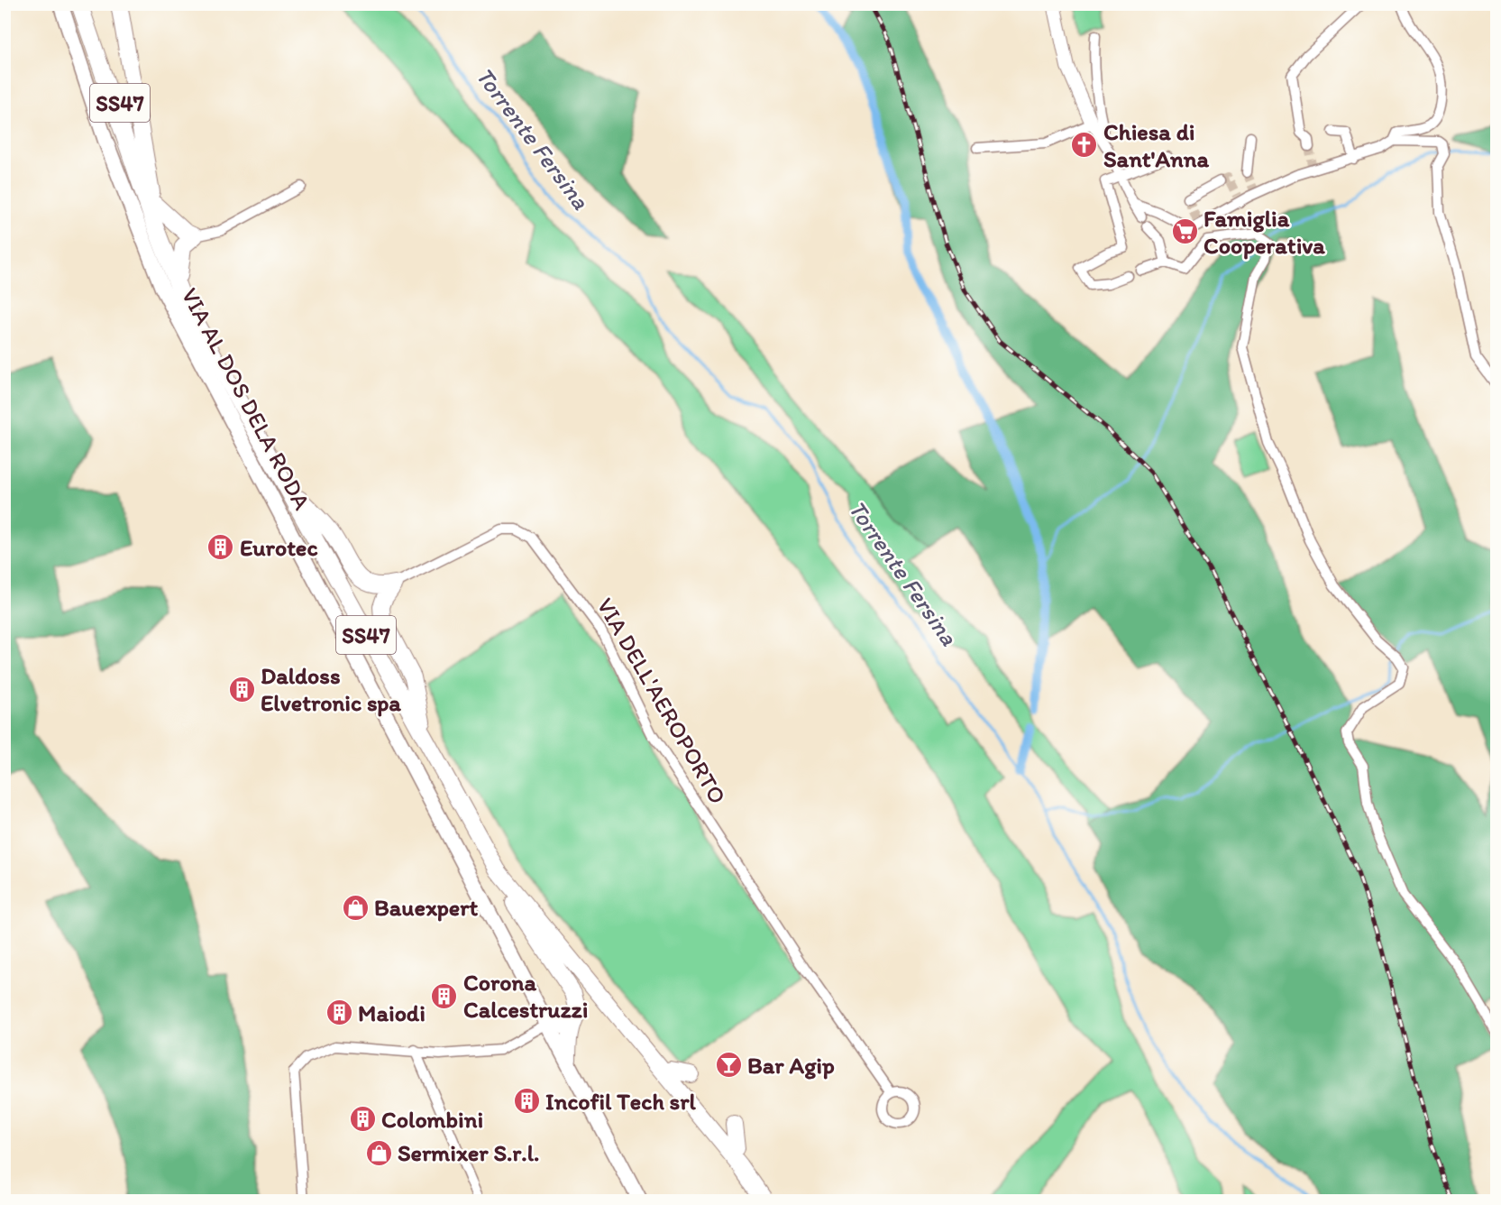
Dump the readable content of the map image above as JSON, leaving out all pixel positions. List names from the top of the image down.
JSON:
{
  "streets": {
    "highway": ["SS47"],
    "main road": ["VIA AL DOS DELA RODA"],
    "street": ["VIA DELL'AEROPORTO"]
  },
  "water": ["Torrente Fersina"],
  "places": {
    "church": ["Chiesa di Sant'Anna"],
    "supermarket": ["Famiglia Cooperativa"],
    "building": [
      "Eurotec",
      "Daldoss Elvetronic spa",
      "Corona Calcestruzzi",
      "Maiodi",
      "Incofil Tech srl",
      "Colombini"
    ],
    "shop": ["Bauexpert", "Sermixer S.r.l."],
    "bar": ["Bar Agip"]
  }
}
